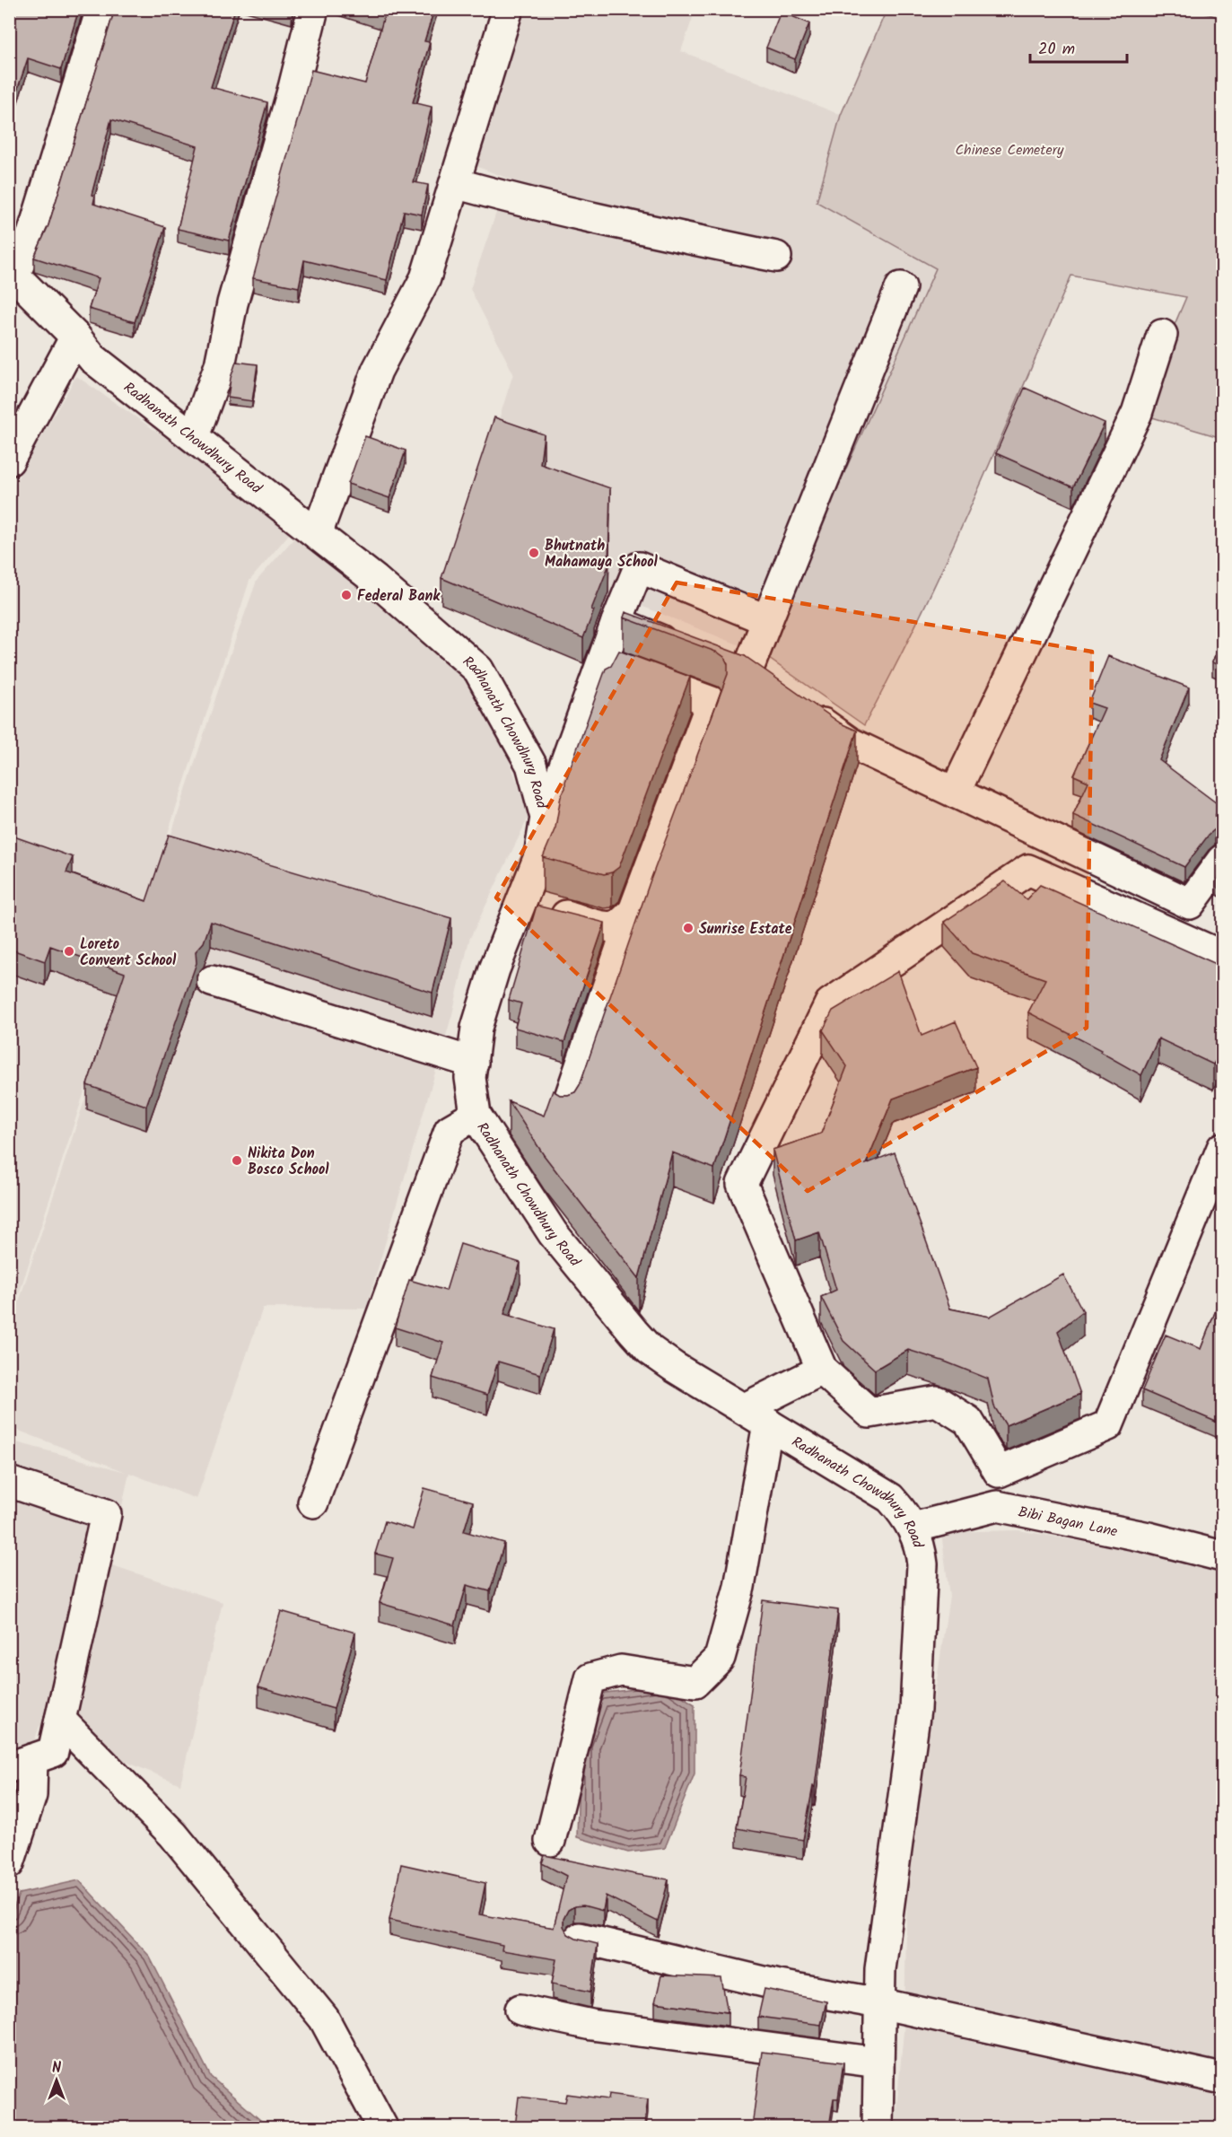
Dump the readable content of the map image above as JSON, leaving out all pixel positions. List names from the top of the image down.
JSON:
{
  "streets": {
    "street": ["Radhanath Chowdhury Road", "Bibi Bagan Lane"]
  },
  "crossings": [
    ["Radhanath Chowdhury Road", "Bibi Bagan Lane"]
  ],
  "parks": ["Chinese Cemetery"],
  "places": [
    "Bhutnath Mahamaya School",
    "Federal Bank",
    "Sunrise Estate",
    "Loreto Convent School",
    "Nikita Don Bosco School"
  ],
  "scale_bar": "20 m",
  "north": "top"
}
